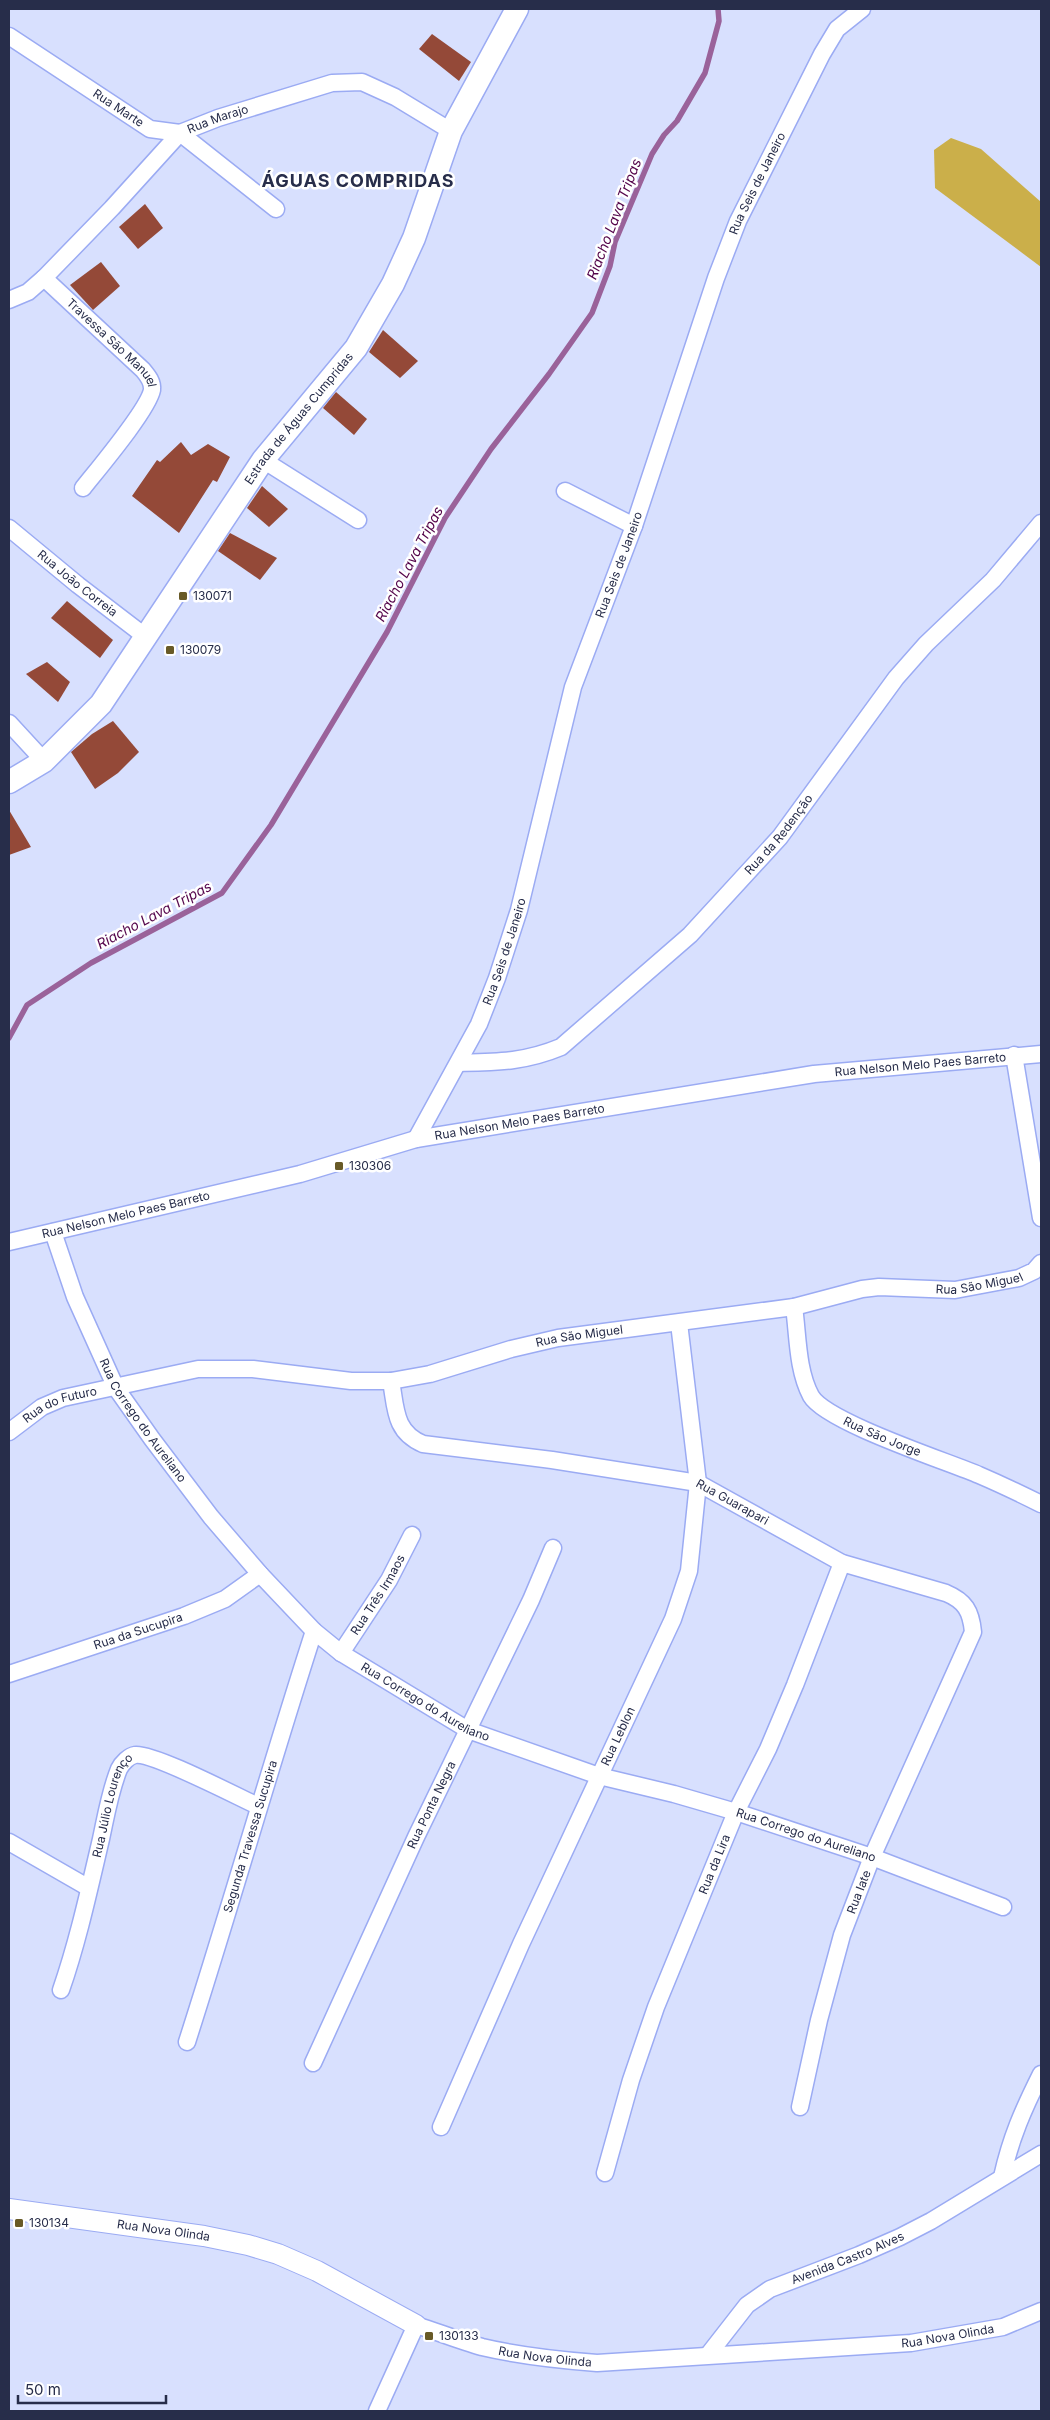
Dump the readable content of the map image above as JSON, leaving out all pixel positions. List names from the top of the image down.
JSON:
{
  "streets": {
    "main road": ["Estrada de Águas Cumpridas"],
    "street": [
      "Rua Marte",
      "Rua Marajo",
      "Rua Seis de Janeiro",
      "Travessa São Manuel",
      "Rua João Correia",
      "Rua da Redenção",
      "Rua Nelson Melo Paes Barreto",
      "Rua São Miguel",
      "Rua do Futuro",
      "Rua Corrego do Aureliano",
      "Rua São Jorge",
      "Rua Guarapari",
      "Rua Três Irmaos",
      "Rua da Sucupira",
      "Rua Leblon",
      "Rua Ponta Negra",
      "Rua Júlio Lourenço",
      "Segunda Travessa Sucupira",
      "Rua da Lira",
      "Rua Iate",
      "Rua Nova Olinda",
      "Avenida Castro Alves"
    ]
  },
  "crossings": [
    ["Rua Marte", "Rua Marajo"],
    ["Rua Marajo", "Travessa São Manuel"],
    ["Rua Marajo", "Estrada de Águas Cumpridas"],
    ["Rua Seis de Janeiro", "Rua da Redenção"],
    ["Rua Seis de Janeiro", "Rua Nelson Melo Paes Barreto"],
    ["Estrada de Águas Cumpridas", "Rua João Correia"],
    ["Rua Nelson Melo Paes Barreto", "Rua Corrego do Aureliano"],
    ["Rua São Miguel", "Rua do Futuro"],
    ["Rua São Miguel", "Rua Corrego do Aureliano"],
    ["Rua São Miguel", "Rua São Jorge"],
    ["Rua São Miguel", "Rua Guarapari"],
    ["Rua São Miguel", "Rua Leblon"],
    ["Rua do Futuro", "Rua Corrego do Aureliano"],
    ["Rua Corrego do Aureliano", "Rua Três Irmaos"],
    ["Rua Corrego do Aureliano", "Rua da Sucupira"],
    ["Rua Corrego do Aureliano", "Rua Leblon"],
    ["Rua Corrego do Aureliano", "Rua Ponta Negra"],
    ["Rua Corrego do Aureliano", "Segunda Travessa Sucupira"],
    ["Rua Corrego do Aureliano", "Rua da Lira"],
    ["Rua Corrego do Aureliano", "Rua Iate"],
    ["Rua Guarapari", "Rua Leblon"],
    ["Rua Guarapari", "Rua da Lira"],
    ["Rua Guarapari", "Rua Iate"],
    ["Rua Júlio Lourenço", "Segunda Travessa Sucupira"],
    ["Rua Nova Olinda", "Avenida Castro Alves"]
  ],
  "districts": ["ÁGUAS COMPRIDAS"],
  "water": ["Riacho Lava Tripas"],
  "places": {
    "transit": [
      "130071",
      "130079",
      "130306",
      "130134",
      "130133"
    ]
  },
  "scale_bar": "50 m"
}
